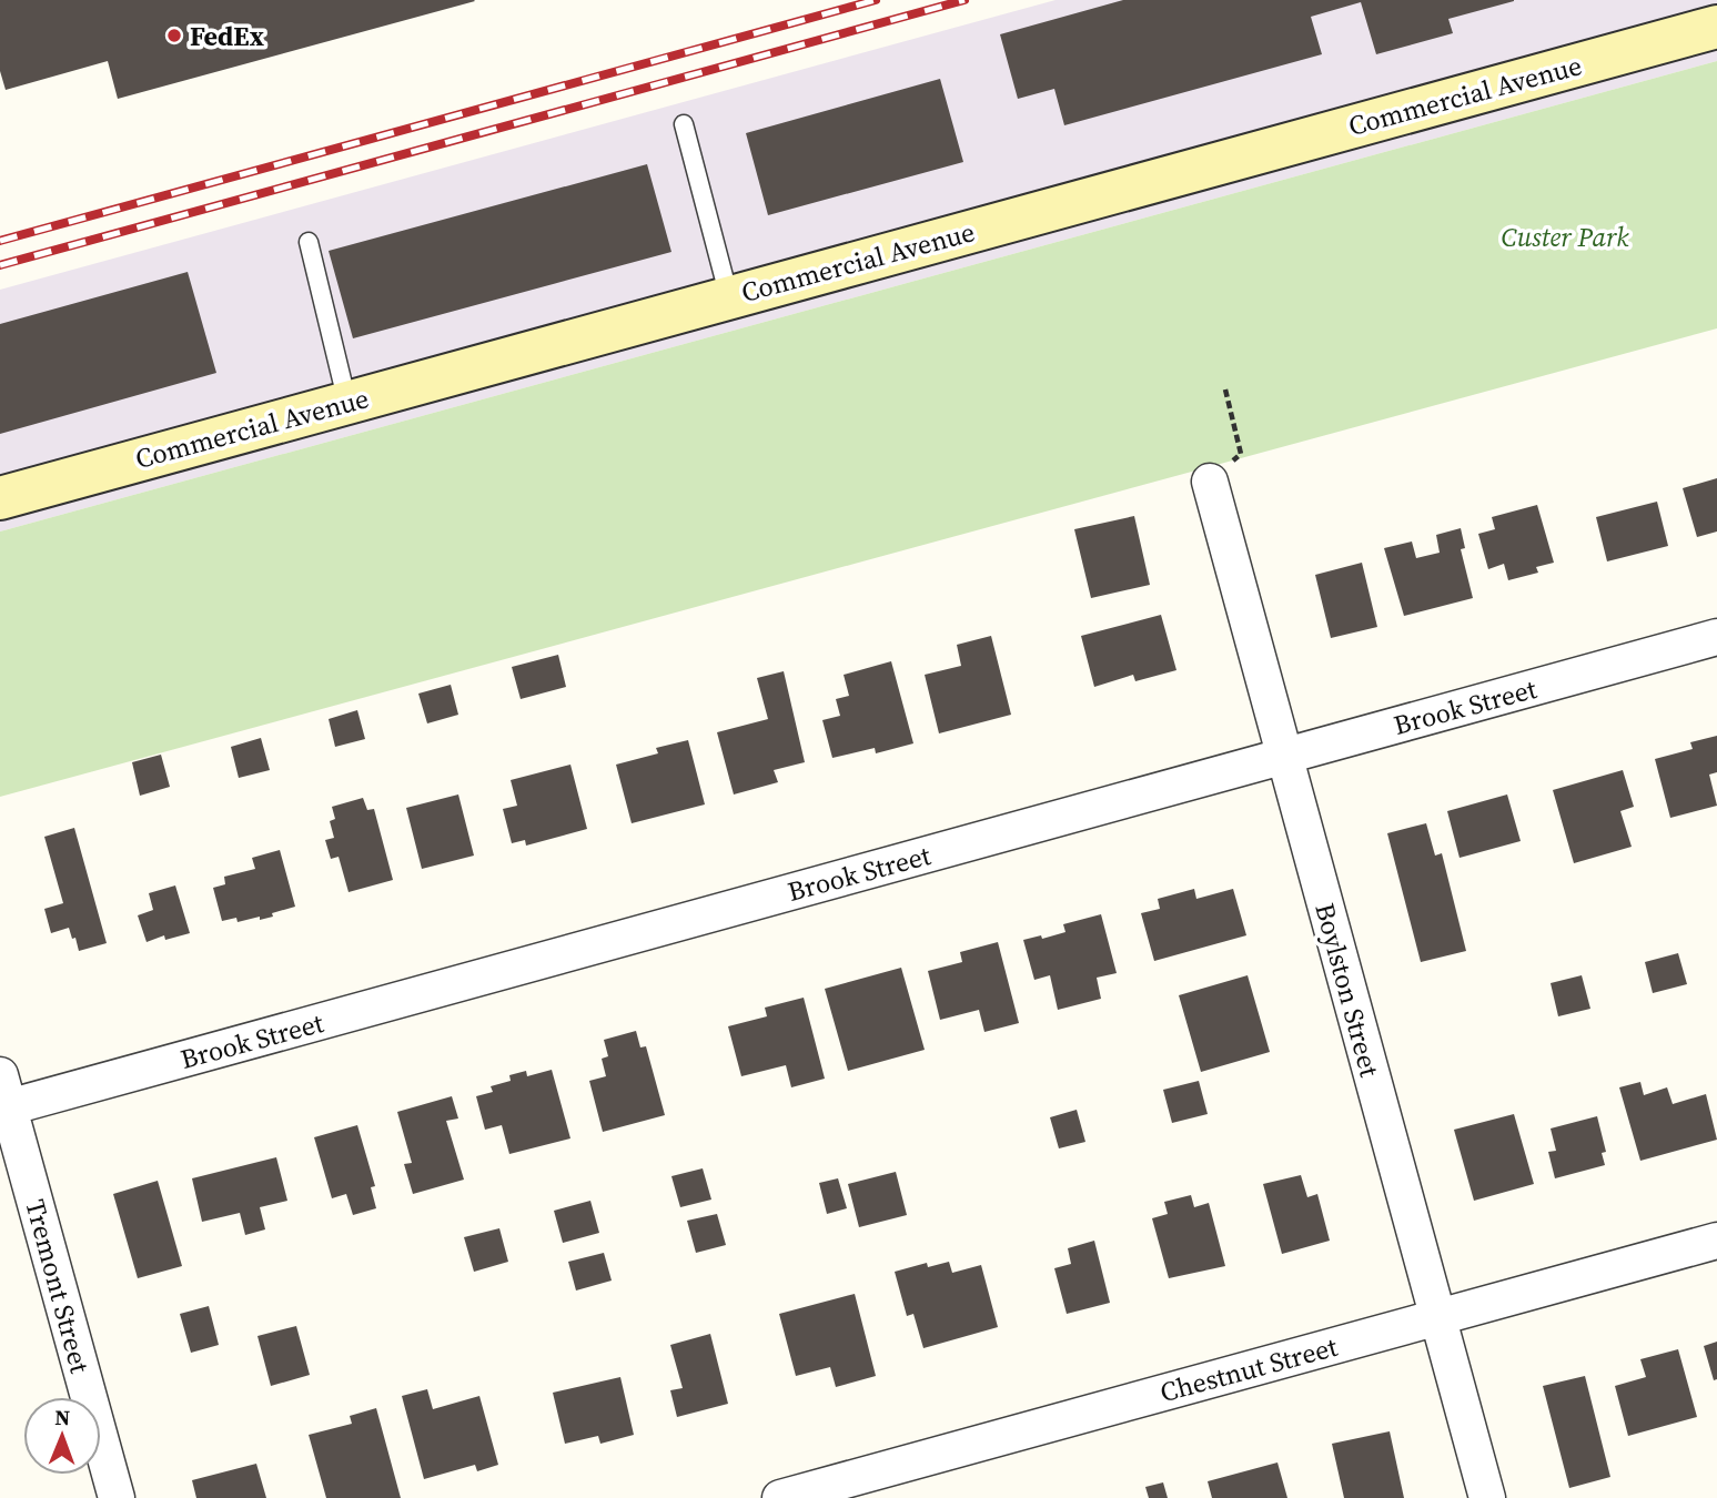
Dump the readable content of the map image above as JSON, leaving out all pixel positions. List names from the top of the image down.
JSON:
{
  "streets": {
    "street": [
      "Commercial Avenue",
      "Brook Street",
      "Boylston Street",
      "Tremont Street",
      "Chestnut Street"
    ]
  },
  "crossings": [
    ["Brook Street", "Boylston Street"],
    ["Brook Street", "Tremont Street"],
    ["Boylston Street", "Chestnut Street"]
  ],
  "parks": ["Custer Park"],
  "places": ["FedEx"],
  "north": "top"
}
